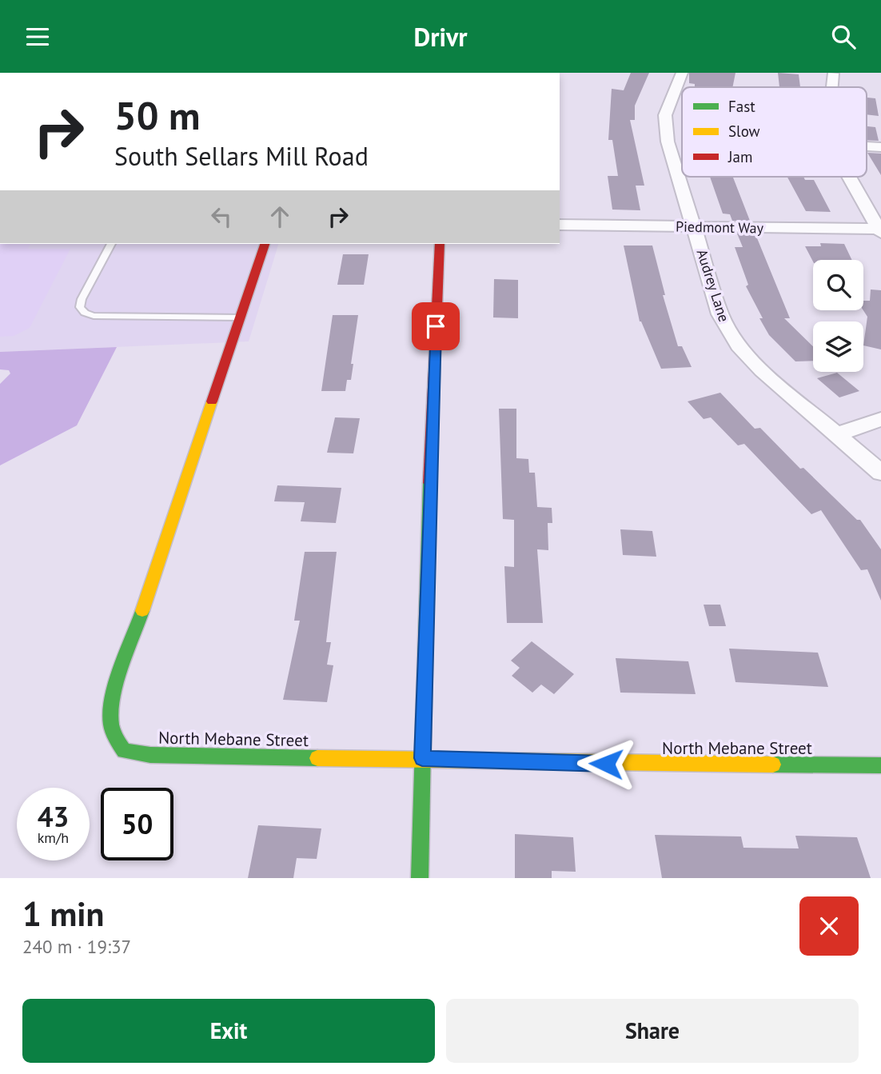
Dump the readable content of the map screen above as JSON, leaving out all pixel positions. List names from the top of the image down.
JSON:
{
  "streets": {
    "main road": ["North Mebane Street"],
    "street": ["Piedmont Way", "Audrey Lane"]
  },
  "crossings": [
    ["Piedmont Way", "Audrey Lane"]
  ],
  "legend": ["Fast", "Slow", "Jam"],
  "page": {
    "header": "Drivr",
    "turn": ["50 m", "South Sellars Mill Road"],
    "speed": "43 km/h",
    "limit": "50",
    "heading": ["1 min", "240 m · 19:37"],
    "buttons": ["Exit", "Share"]
  }
}
